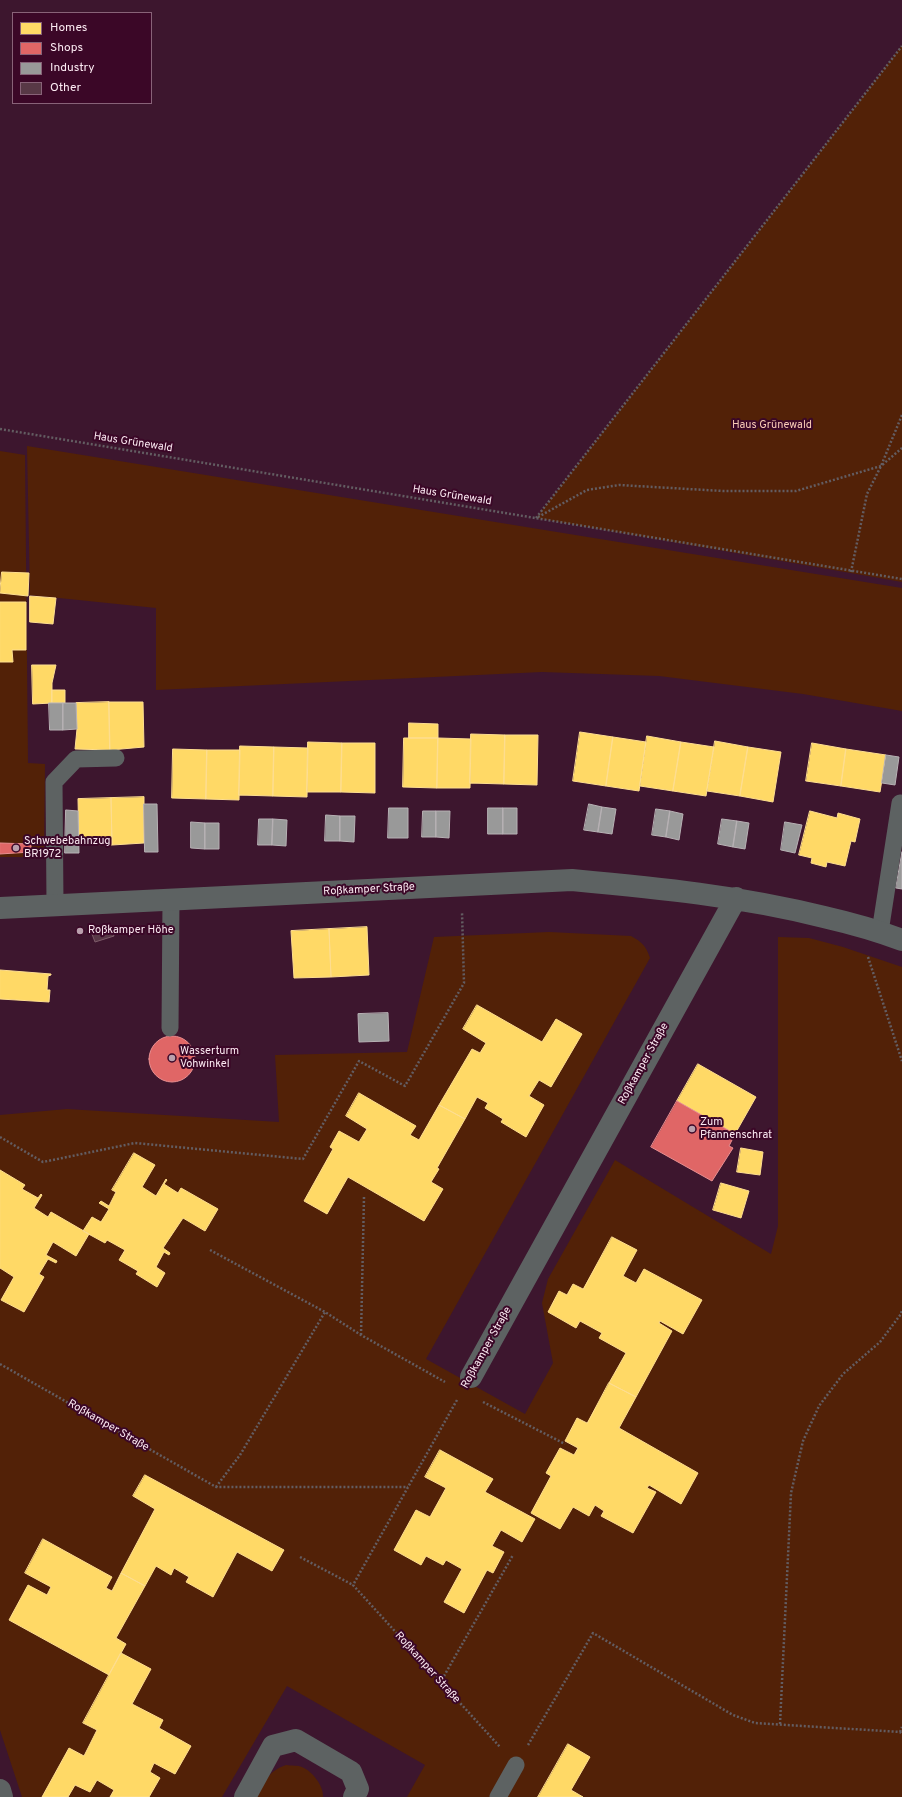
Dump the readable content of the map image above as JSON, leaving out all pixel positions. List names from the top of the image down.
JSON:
{
  "streets": {
    "street": ["Roßkamper Straße"],
    "path": ["Haus Grünewald"]
  },
  "parks": ["Haus Grünewald"],
  "places": [
    "Schwebebahnzug BR1972",
    "Roßkamper Höhe",
    "Wasserturm Vohwinkel",
    "Zum Pfannenschrat"
  ],
  "legend": [
    "Homes",
    "Shops",
    "Industry",
    "Other"
  ]
}
